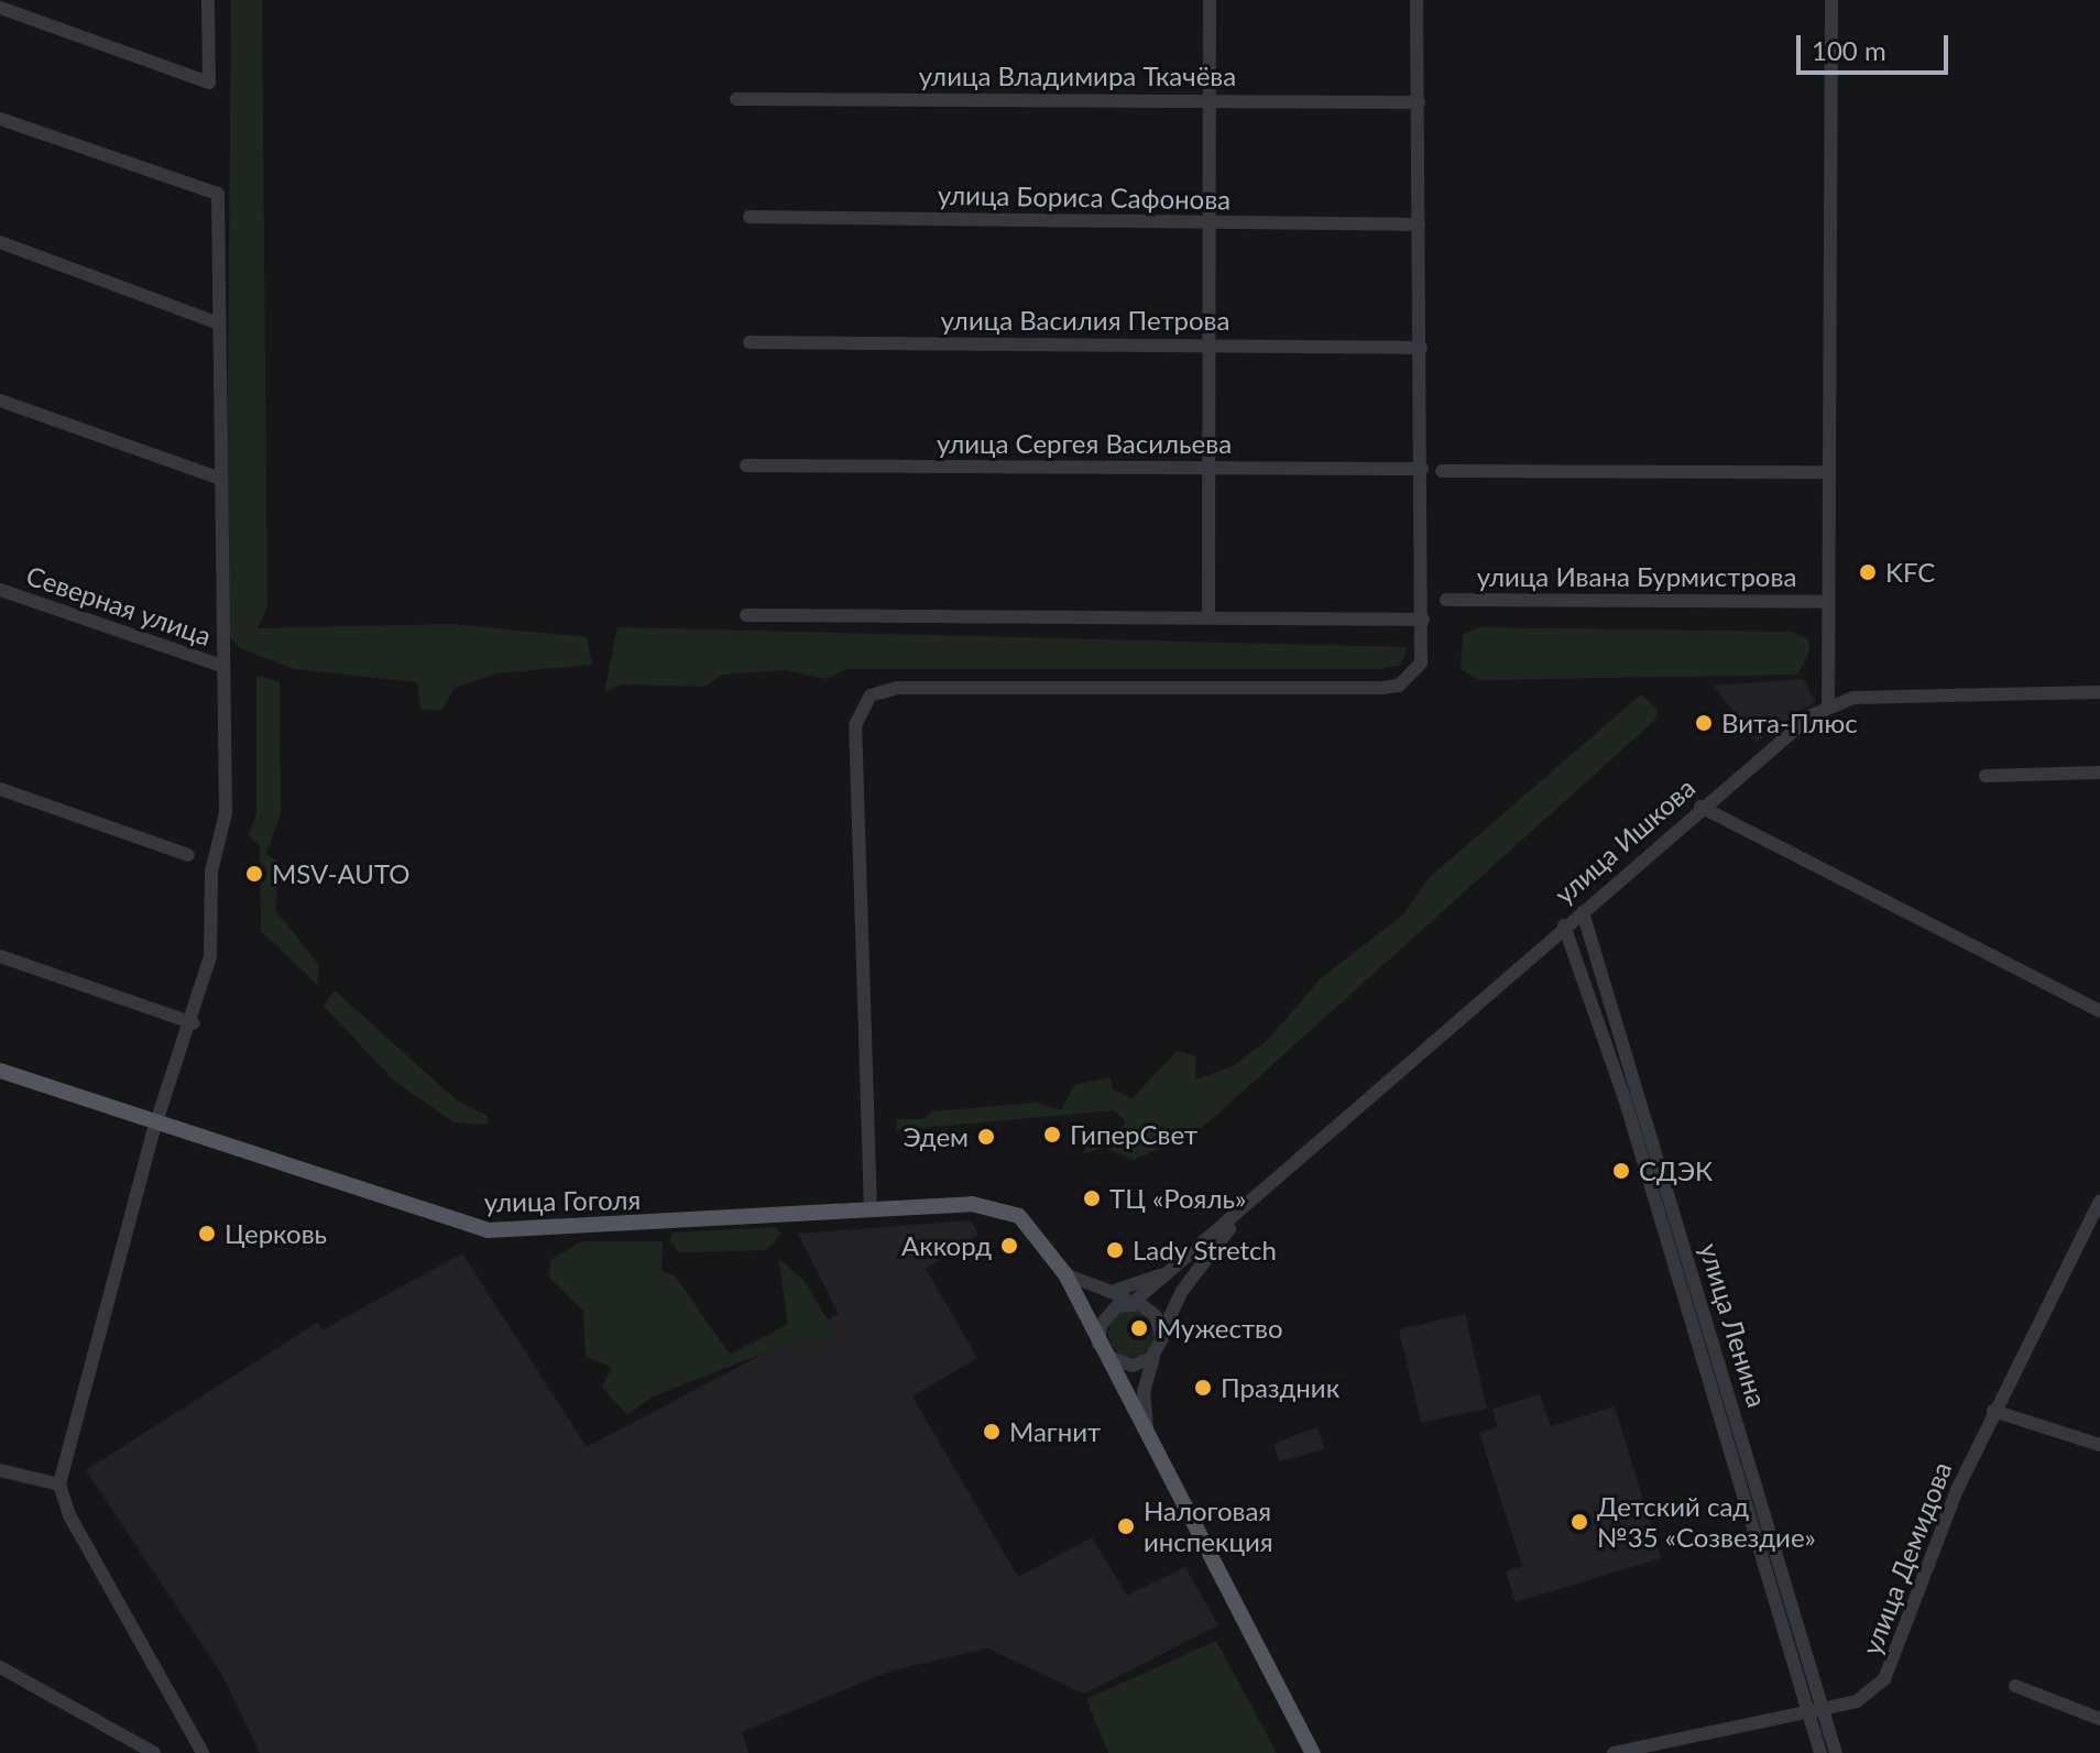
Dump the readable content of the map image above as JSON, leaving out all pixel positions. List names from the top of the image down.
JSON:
{
  "streets": {
    "main road": ["улица Гоголя"],
    "street": [
      "улица Владимира Ткачёва",
      "улица Бориса Сафонова",
      "улица Василия Петрова",
      "улица Сергея Васильева",
      "улица Ивана Бурмистрова",
      "Северная улица",
      "улица Ишкова",
      "улица Ленина",
      "улица Демидова"
    ]
  },
  "crossings": [
    ["улица Ишкова", "улица Гоголя"],
    ["улица Ишкова", "улица Ленина"],
    ["улица Ленина", "улица Демидова"]
  ],
  "places": [
    "KFC",
    "Вита-Плюс",
    "MSV-AUTO",
    "ГиперСвет",
    "Эдем",
    "СДЭК",
    "ТЦ «Рояль»",
    "Церковь",
    "Аккорд",
    "Lady Stretch",
    "Мужество",
    "Праздник",
    "Магнит",
    "Детский сад №35 «Созвездие»",
    "Налоговая инспекция"
  ],
  "scale_bar": "100 m"
}
